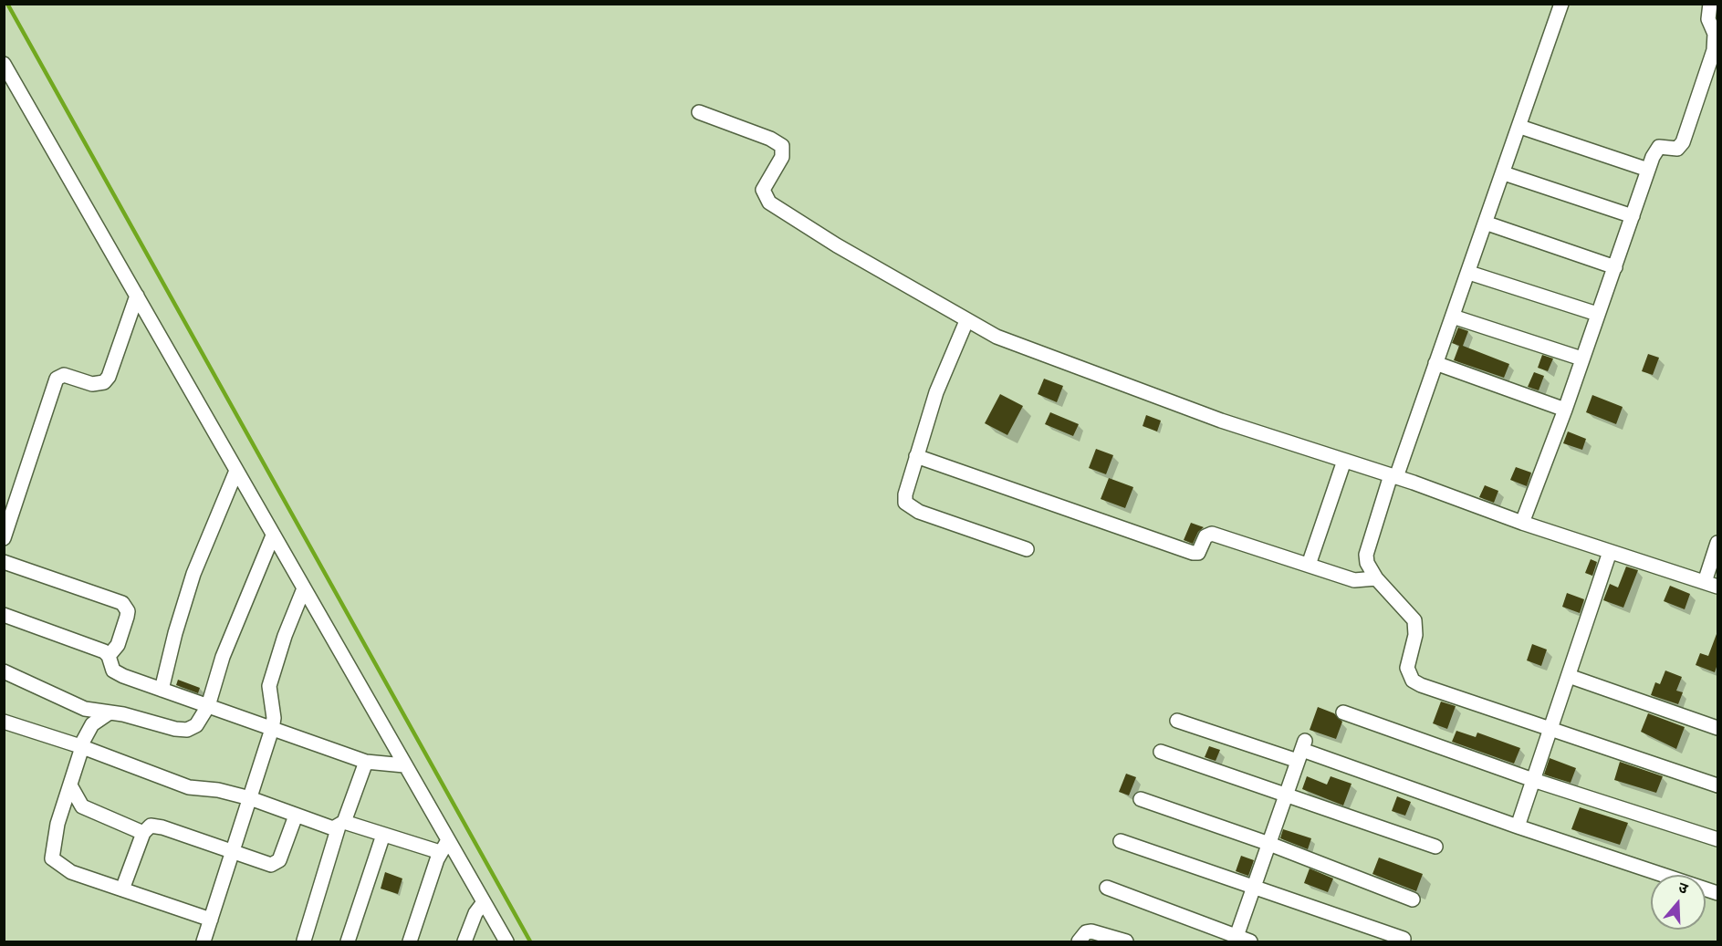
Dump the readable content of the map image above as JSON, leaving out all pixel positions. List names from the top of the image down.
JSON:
{
  "north": "top"
}
